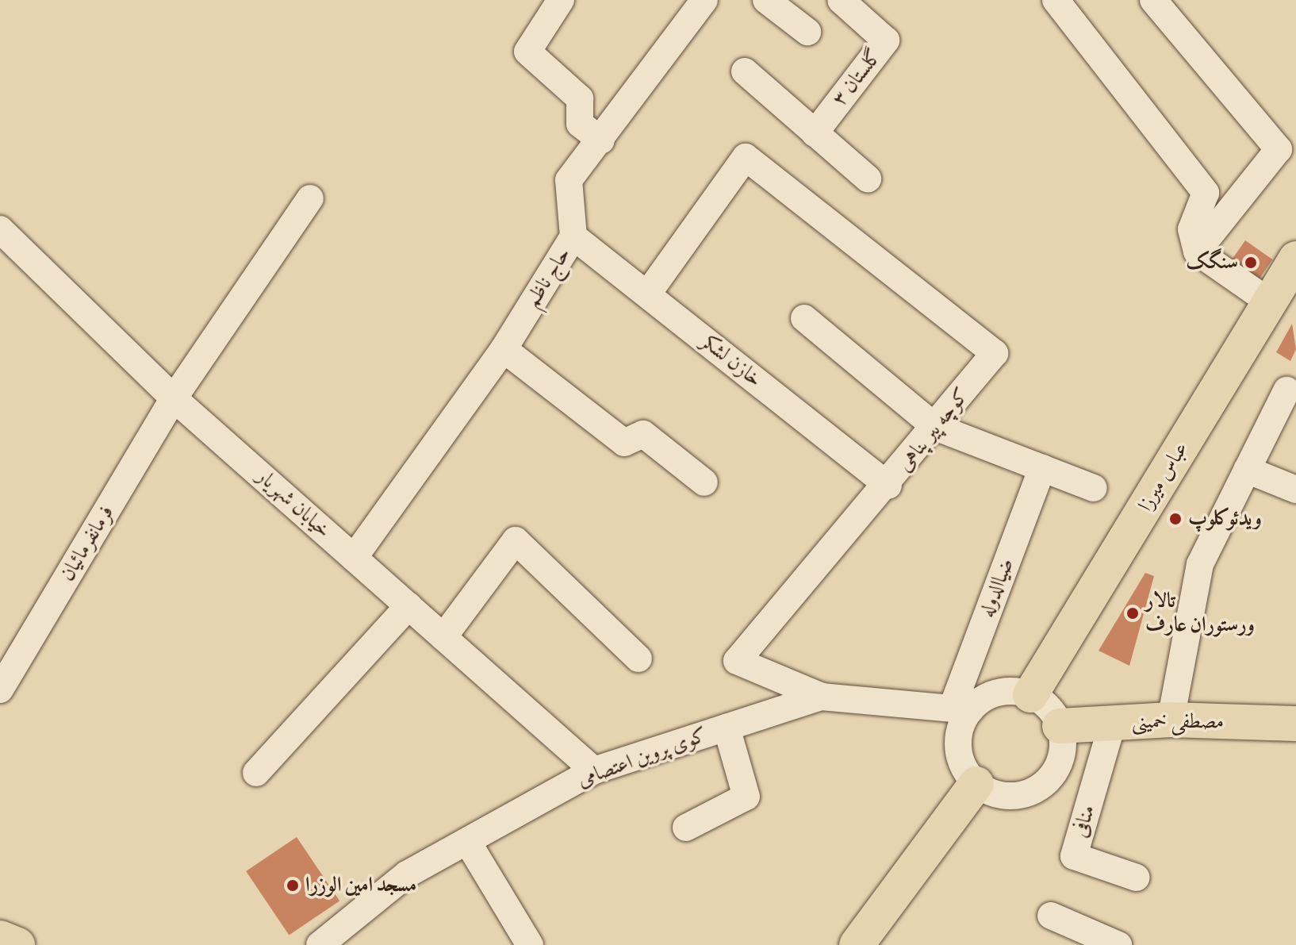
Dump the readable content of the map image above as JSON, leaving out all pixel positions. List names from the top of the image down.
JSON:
{
  "streets": {
    "main road": ["عباس میرزا", "مصطفی خمینی"],
    "street": [
      "گلستان ۳",
      "حاج ناظم",
      "خازن لشکر",
      "کوچه پیر پناهی",
      "خیابان شهریار",
      "فرمانفرمائیان",
      "ضیاالدوله",
      "کوی پروین اعتصامی",
      "منافی"
    ]
  },
  "crossings": [
    ["حاج ناظم", "خازن لشکر"],
    ["حاج ناظم", "خیابان شهریار"],
    ["خازن لشکر", "کوچه پیر پناهی"],
    ["کوچه پیر پناهی", "کوی پروین اعتصامی"],
    ["عباس میرزا", "ضیاالدوله"],
    ["عباس میرزا", "مصطفی خمینی"],
    ["عباس میرزا", "کوی پروین اعتصامی"],
    ["خیابان شهریار", "فرمانفرمائیان"],
    ["خیابان شهریار", "کوی پروین اعتصامی"],
    ["ضیاالدوله", "مصطفی خمینی"],
    ["ضیاالدوله", "کوی پروین اعتصامی"],
    ["مصطفی خمینی", "کوی پروین اعتصامی"],
    ["مصطفی خمینی", "منافی"]
  ],
  "places": [
    "سنگک",
    "ویدئوکلوپ",
    "تالار ورستوران عارف",
    "مسجد امین الوزرا"
  ]
}
